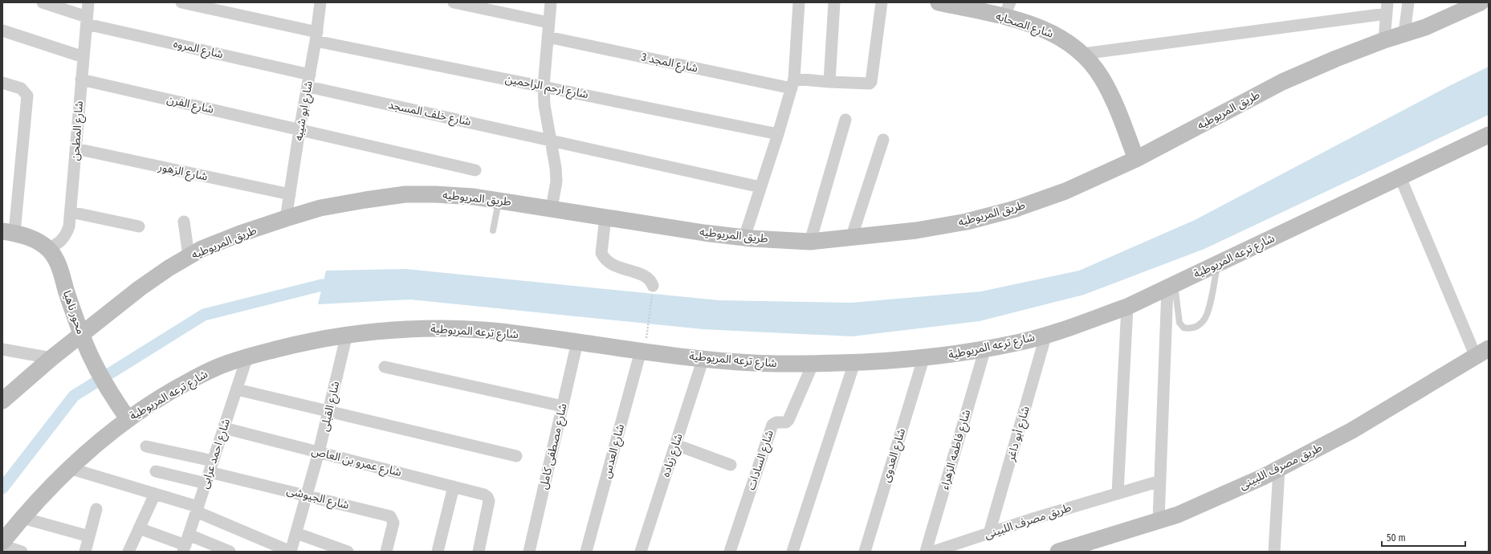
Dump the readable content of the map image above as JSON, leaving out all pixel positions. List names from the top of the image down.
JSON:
{
  "streets": {
    "street": [
      "شارع الصحابه",
      "شارع المروه",
      "شارع المجد 3",
      "شارع ارحم الراحمين",
      "شارع الفرن",
      "طريق المريوطيه",
      "شارع ابو شيبه",
      "شارع خلف المسجد",
      "شارع المطحن",
      "شارع الزهور",
      "شارع ترعه المريوطية",
      "محور ناهيا",
      "شارع القبلى",
      "شارع أبو داغر",
      "شارع مصطفى كامل",
      "شارع فاطمه الزهراء",
      "شارع العدس",
      "شارع احمد عرابى",
      "شارع زياده",
      "شارع العدوى",
      "شارع السادات",
      "شارع عمرو بن العاص",
      "طريق مصرف اللبينى",
      "شارع الجيوشى"
    ]
  },
  "crossings": [
    ["شارع الصحابه", "طريق المريوطيه"],
    ["شارع المروه", "شارع ابو شيبه"],
    ["شارع المروه", "شارع المطحن"],
    ["شارع ارحم الراحمين", "شارع ابو شيبه"],
    ["شارع الفرن", "شارع ابو شيبه"],
    ["شارع الفرن", "شارع المطحن"],
    ["طريق المريوطيه", "شارع ابو شيبه"],
    ["طريق المريوطيه", "محور ناهيا"],
    ["شارع ابو شيبه", "شارع خلف المسجد"],
    ["شارع ابو شيبه", "شارع الزهور"],
    ["شارع المطحن", "شارع الزهور"],
    ["شارع المطحن", "محور ناهيا"],
    ["شارع ترعه المريوطية", "محور ناهيا"],
    ["شارع ترعه المريوطية", "شارع القبلى"],
    ["شارع ترعه المريوطية", "شارع أبو داغر"],
    ["شارع ترعه المريوطية", "شارع مصطفى كامل"],
    ["شارع ترعه المريوطية", "شارع فاطمه الزهراء"],
    ["شارع ترعه المريوطية", "شارع العدس"],
    ["شارع ترعه المريوطية", "شارع احمد عرابى"],
    ["شارع ترعه المريوطية", "شارع زياده"],
    ["شارع ترعه المريوطية", "شارع العدوى"],
    ["شارع ترعه المريوطية", "شارع السادات"],
    ["شارع القبلى", "شارع عمرو بن العاص"],
    ["شارع القبلى", "شارع الجيوشى"],
    ["شارع أبو داغر", "طريق مصرف اللبينى"],
    ["شارع احمد عرابى", "شارع عمرو بن العاص"],
    ["شارع احمد عرابى", "شارع الجيوشى"]
  ],
  "scale_bar": "50 m"
}
